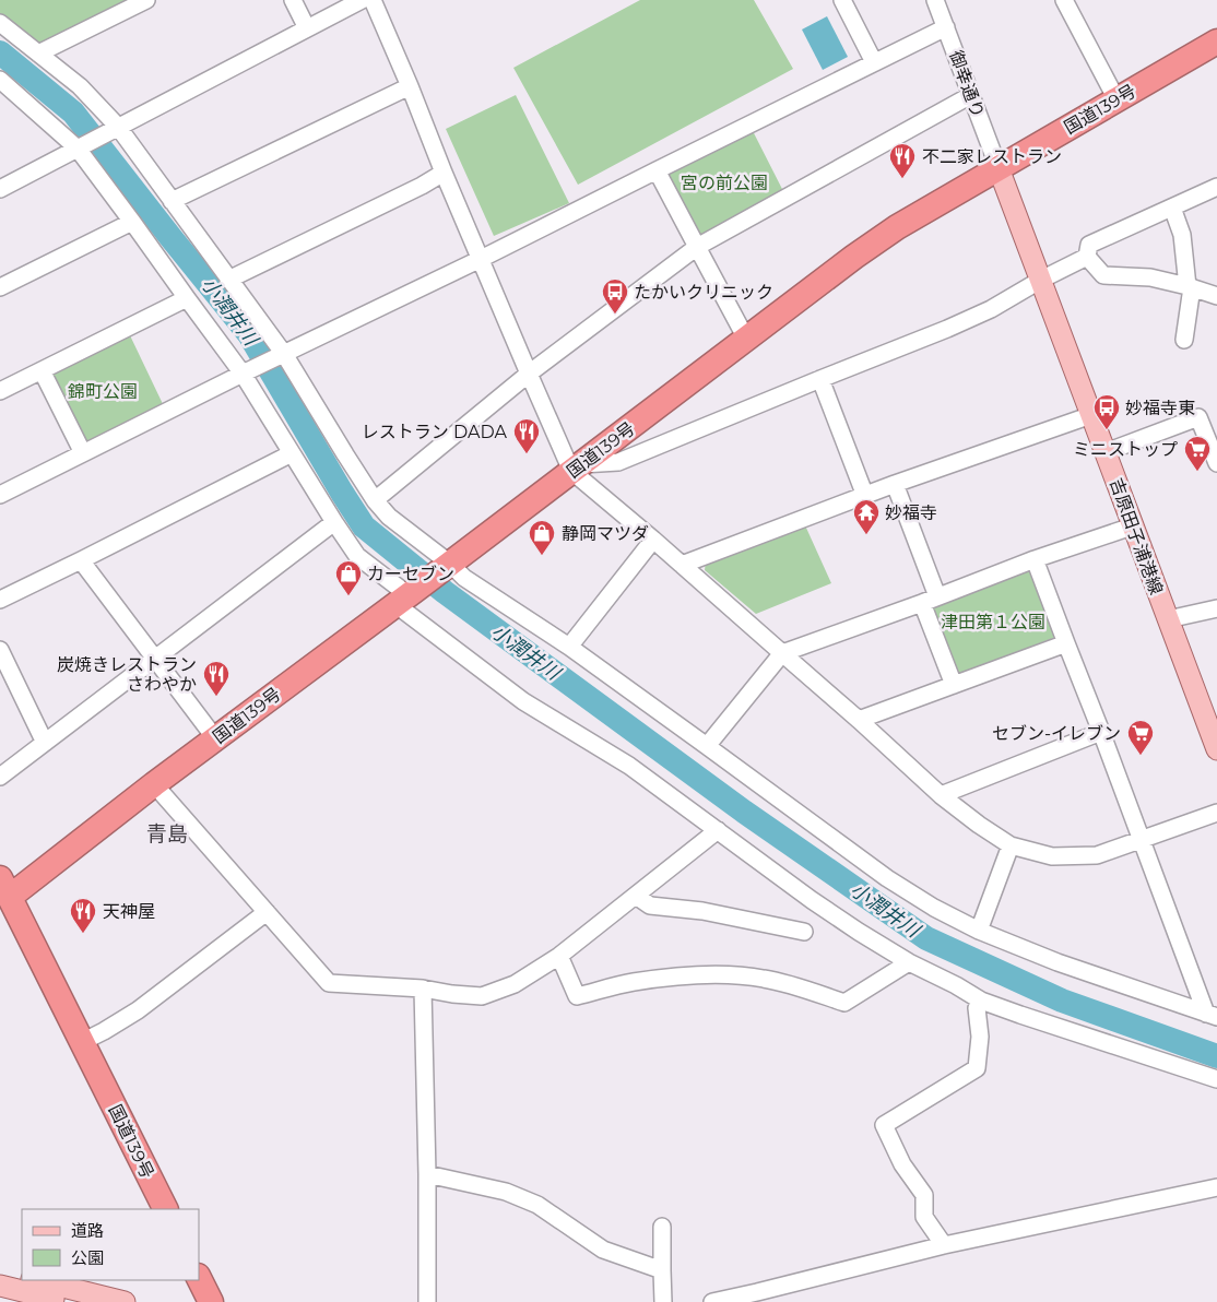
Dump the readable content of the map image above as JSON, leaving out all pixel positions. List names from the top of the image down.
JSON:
{
  "streets": {
    "highway": ["国道139号"],
    "main road": ["吉原田子浦港線"],
    "street": ["御幸通り"]
  },
  "crossings": [
    ["御幸通り", "国道139号"],
    ["御幸通り", "吉原田子浦港線"],
    ["国道139号", "吉原田子浦港線"]
  ],
  "districts": ["青島"],
  "water": ["小潤井川"],
  "parks": ["宮の前公園", "錦町公園", "津田第１公園"],
  "places": {
    "restaurant": [
      "不二家レストラン",
      "レストラン DADA",
      "炭焼きレストラン さわやか",
      "天神屋"
    ],
    "bus stop": ["たかいクリニック", "妙福寺東"],
    "supermarket": ["ミニストップ", "セブン-イレブン"],
    "temple": ["妙福寺"],
    "shop": ["静岡マツダ", "カーセブン"]
  },
  "legend": ["道路", "公園"]
}
